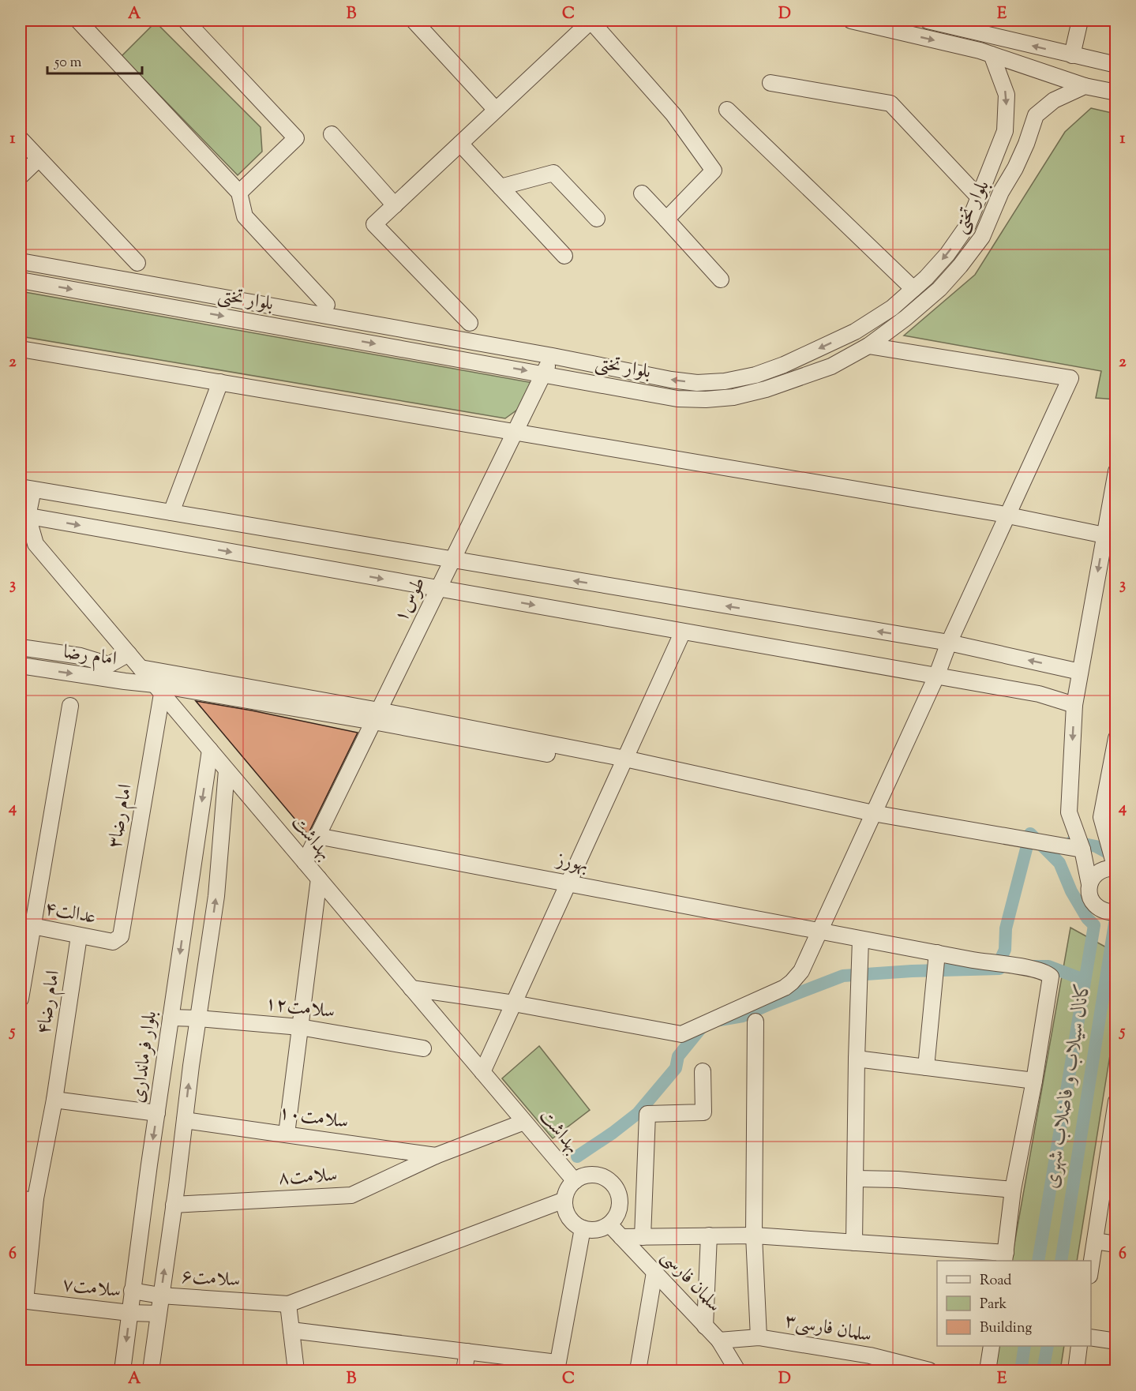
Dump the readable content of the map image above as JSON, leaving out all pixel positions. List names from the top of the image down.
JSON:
{
  "streets": {
    "street": [
      "بلوار تختی",
      "طوس۱",
      "امام رضا",
      "امام رضا۳",
      "بهداشت",
      "بهورز",
      "عدالت۴",
      "امام رضا۴",
      "سلامت۱۲",
      "بلوار فرمانداری",
      "سلامت۱۰",
      "سلامت۸",
      "سلامت۶",
      "سلمان فارسی",
      "سلامت۷",
      "سلمان فارسی۳"
    ]
  },
  "crossings": [
    ["بلوار تختی", "طوس۱"],
    ["طوس۱", "امام رضا"],
    ["طوس۱", "بهداشت"],
    ["طوس۱", "بهورز"],
    ["امام رضا", "امام رضا۳"],
    ["امام رضا", "بهداشت"],
    ["امام رضا۳", "بهداشت"],
    ["امام رضا۳", "عدالت۴"],
    ["بهداشت", "بلوار فرمانداری"],
    ["بهداشت", "سلامت۸"],
    ["بهداشت", "سلمان فارسی"],
    ["عدالت۴", "امام رضا۴"],
    ["امام رضا۴", "سلامت۷"],
    ["سلامت۱۲", "بلوار فرمانداری"],
    ["بلوار فرمانداری", "سلامت۶"],
    ["بلوار فرمانداری", "سلامت۷"],
    ["سلامت۱۰", "سلامت۸"],
    ["سلمان فارسی", "سلمان فارسی۳"]
  ],
  "water": ["کانال سیلاب و فاضلاب شهری"],
  "legend": ["Road", "Park", "Building"],
  "scale_bar": "50 m",
  "grid": {
    "columns": [
      "A",
      "B",
      "C",
      "D",
      "E"
    ],
    "rows": [
      "1",
      "2",
      "3",
      "4",
      "5",
      "6"
    ]
  }
}
